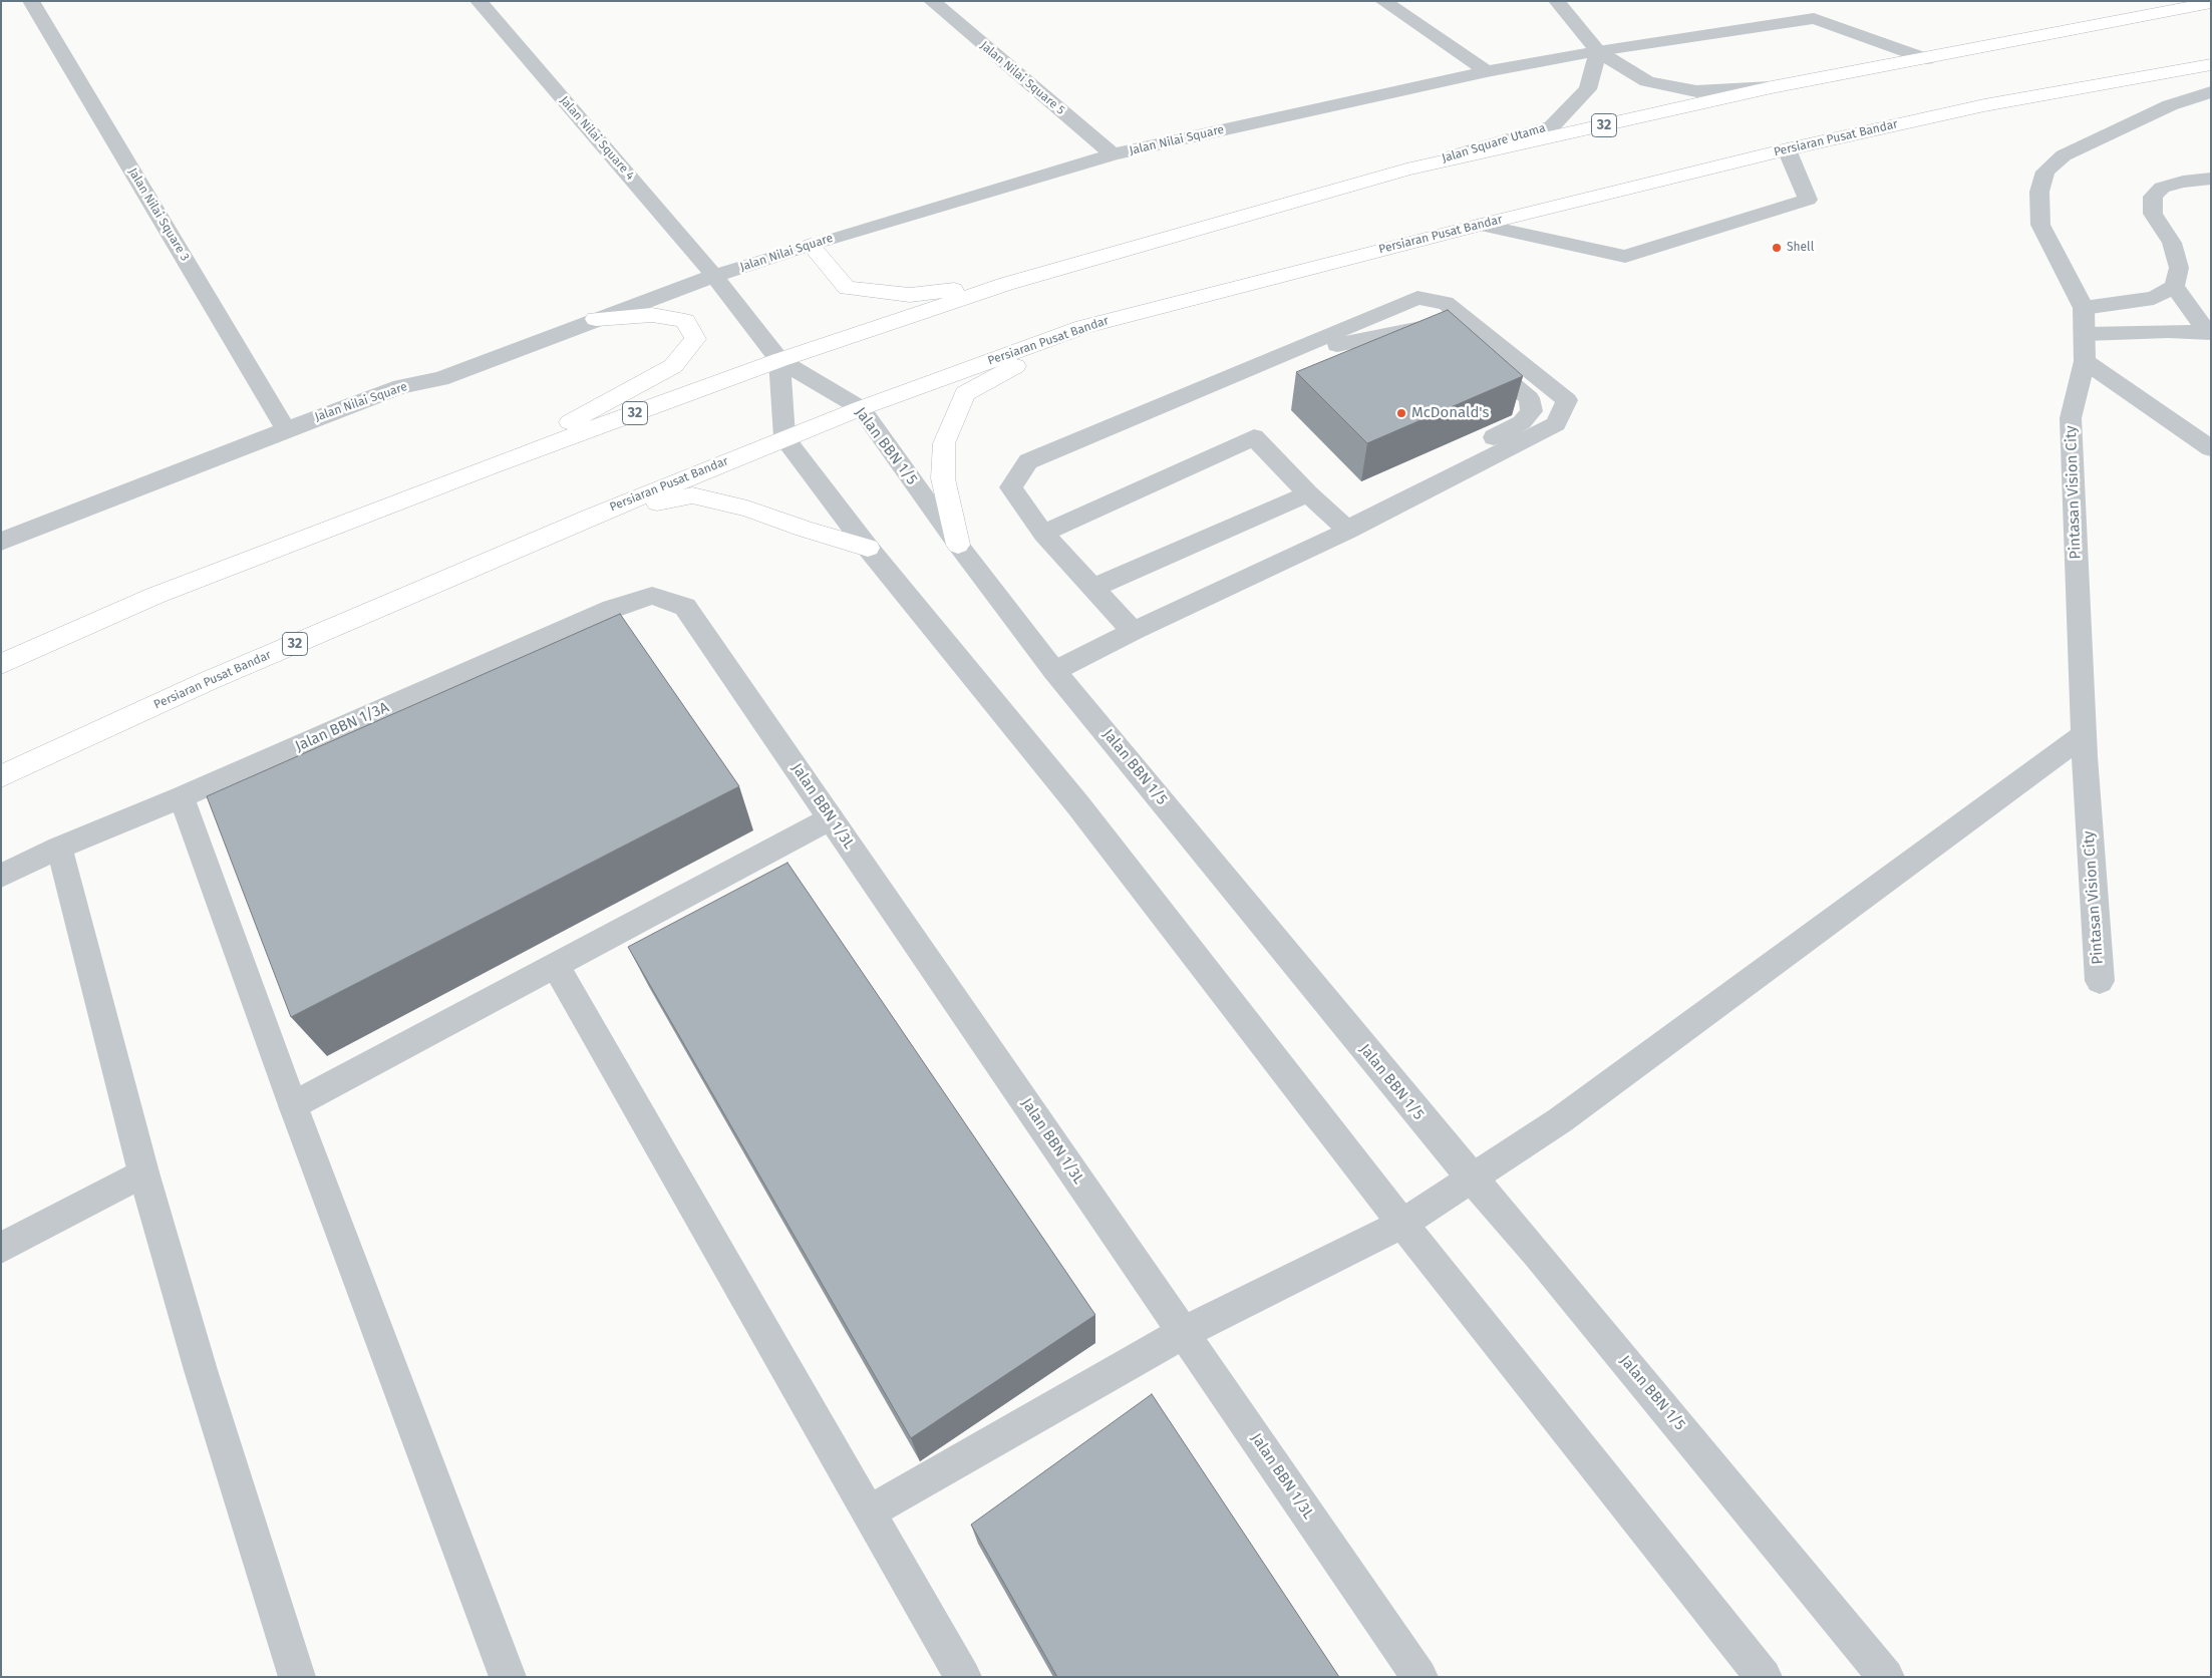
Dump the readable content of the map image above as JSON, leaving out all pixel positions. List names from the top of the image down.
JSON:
{
  "streets": {
    "main road": ["32", "Persiaran Pusat Bandar"],
    "street": [
      "Jalan Nilai Square 5",
      "Jalan Nilai Square 4",
      "Jalan Nilai Square",
      "Jalan Square Utama",
      "Jalan Nilai Square 3",
      "Jalan BBN 1/5",
      "Pintasan Vision City",
      "Jalan BBN 1/3A",
      "Jalan BBN 1/3L"
    ]
  },
  "crossings": [
    ["Jalan Nilai Square 5", "Jalan Nilai Square"],
    ["32", "Jalan Nilai Square 4"],
    ["32", "Jalan Nilai Square"],
    ["32", "Jalan Square Utama"],
    ["32", "Jalan BBN 1/5"],
    ["Jalan Nilai Square 4", "Jalan Nilai Square"],
    ["Jalan Nilai Square 4", "Jalan BBN 1/5"],
    ["Persiaran Pusat Bandar", "Jalan BBN 1/5"],
    ["Jalan Nilai Square", "Jalan Square Utama"],
    ["Jalan Nilai Square", "Jalan Nilai Square 3"],
    ["Jalan BBN 1/3A", "Jalan BBN 1/3L"]
  ],
  "places": ["Shell", "McDonald's"]
}
